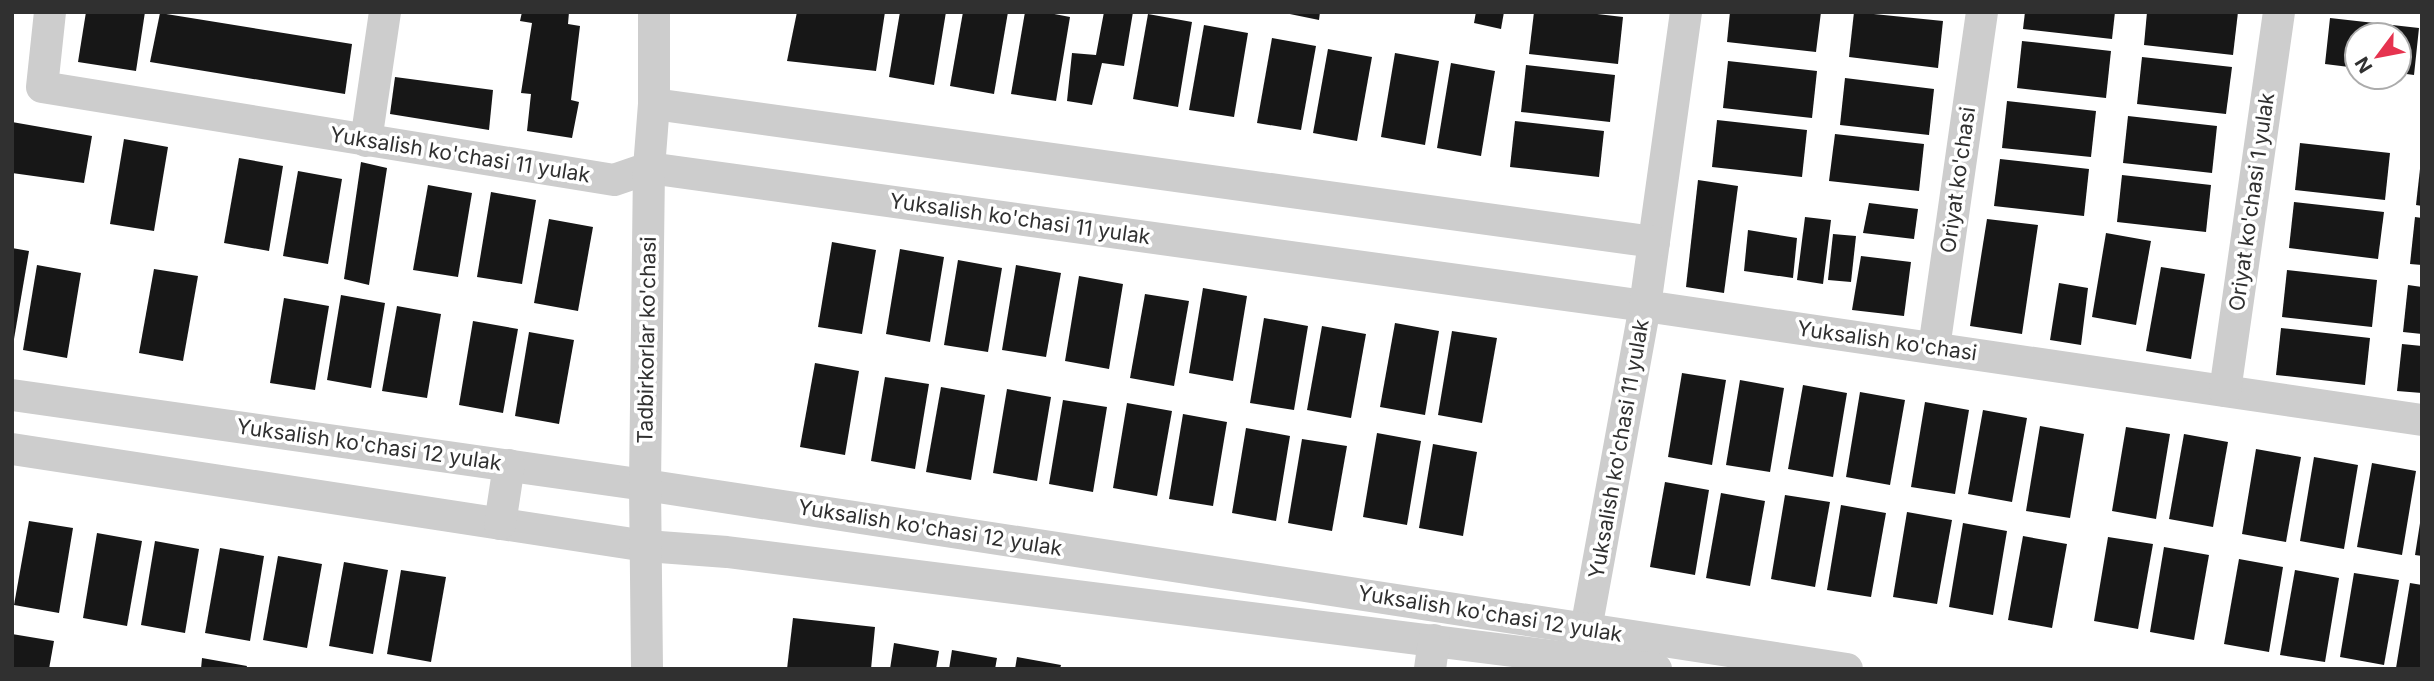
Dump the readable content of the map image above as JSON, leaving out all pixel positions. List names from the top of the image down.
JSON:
{
  "streets": {
    "street": [
      "Yuksalish ko'chasi 11 yulak",
      "Oriyat ko'chasi",
      "Oriyat ko'chasi 1 yulak",
      "Tadbirkorlar ko'chasi",
      "Yuksalish ko'chasi",
      "Yuksalish ko'chasi 12 yulak"
    ]
  },
  "crossings": [
    ["Yuksalish ko'chasi 11 yulak", "Tadbirkorlar ko'chasi"],
    ["Yuksalish ko'chasi 11 yulak", "Yuksalish ko'chasi"],
    ["Yuksalish ko'chasi 11 yulak", "Yuksalish ko'chasi 12 yulak"],
    ["Oriyat ko'chasi", "Yuksalish ko'chasi"],
    ["Oriyat ko'chasi 1 yulak", "Yuksalish ko'chasi"],
    ["Tadbirkorlar ko'chasi", "Yuksalish ko'chasi 12 yulak"]
  ],
  "north": "bottom left"
}
